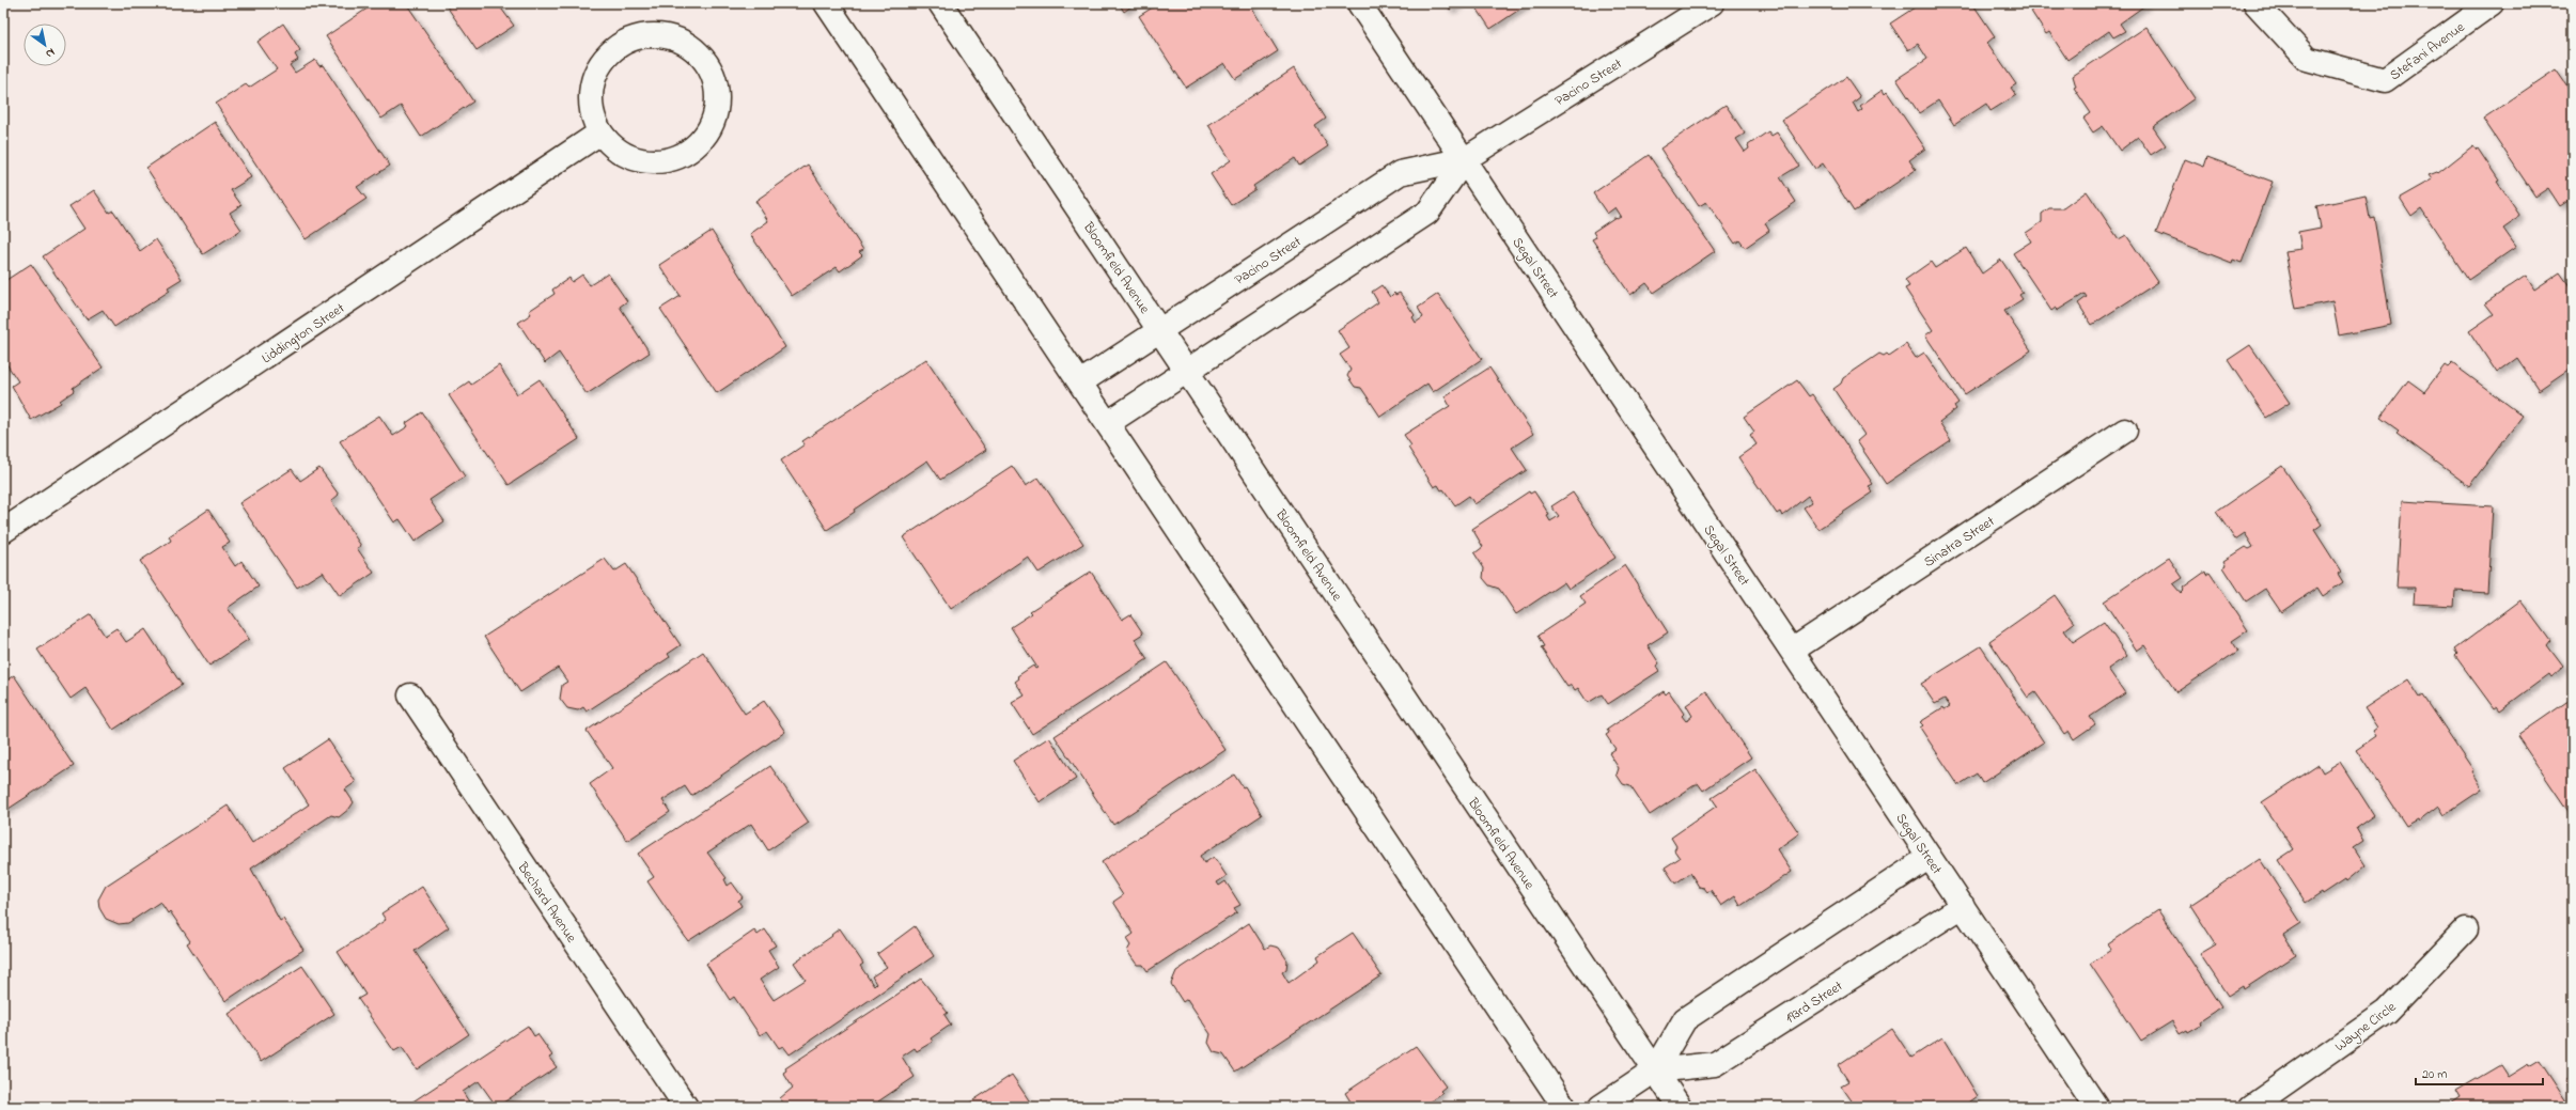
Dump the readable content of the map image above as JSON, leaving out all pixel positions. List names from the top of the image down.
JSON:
{
  "streets": {
    "street": [
      "Stefani Avenue",
      "Pacino Street",
      "Bloomfield Avenue",
      "Segal Street",
      "Liddington Street",
      "Sinatra Street",
      "Bechard Avenue",
      "193rd Street",
      "Wayne Circle"
    ]
  },
  "crossings": [
    ["Pacino Street", "Bloomfield Avenue"],
    ["Pacino Street", "Segal Street"],
    ["Bloomfield Avenue", "193rd Street"],
    ["Segal Street", "Sinatra Street"],
    ["Segal Street", "193rd Street"]
  ],
  "scale_bar": "20 m",
  "north": "bottom right"
}
